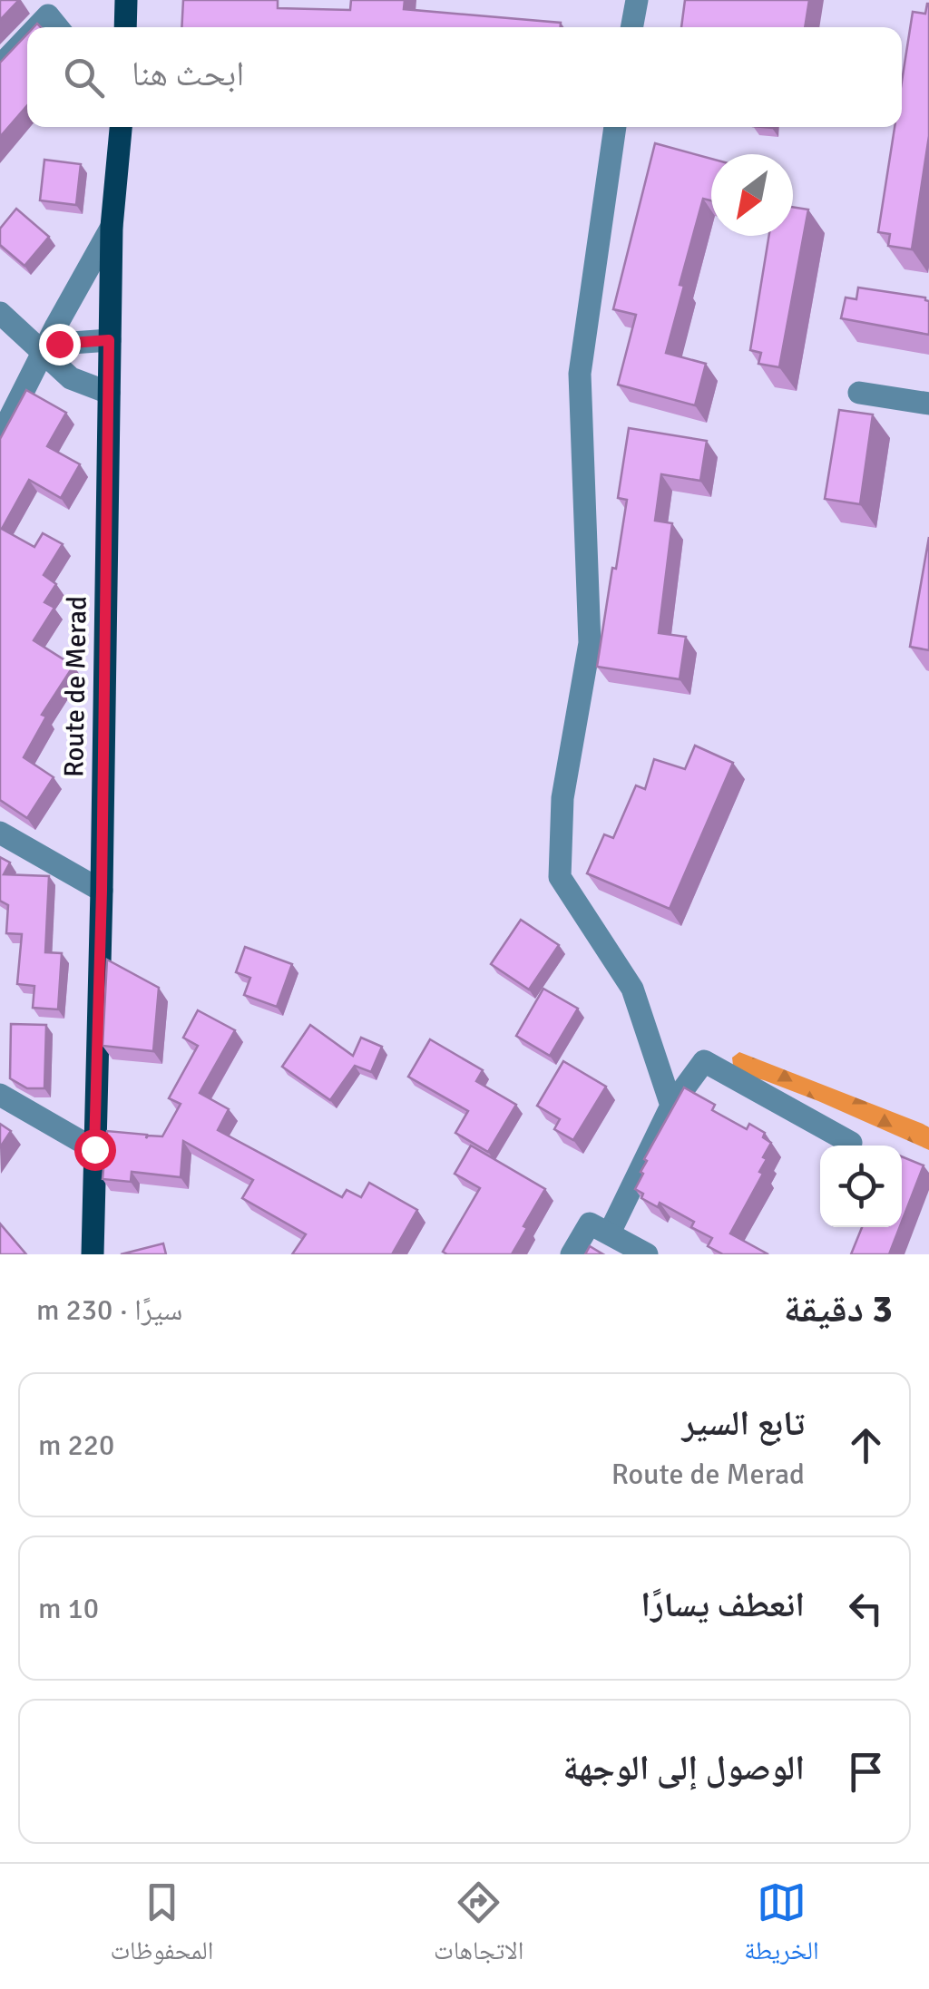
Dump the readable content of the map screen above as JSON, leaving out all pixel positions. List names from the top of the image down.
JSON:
{
  "streets": {
    "main road": ["Route de Merad"]
  },
  "north": "bottom left",
  "page": {
    "search": "ابحث هنا",
    "heading": ["3 دقيقة", "سيرًا · 230 m"],
    "list": [
      ["تابع السير", "Route de Merad", "220 m"],
      ["انعطف يسارًا", "10 m"],
      "الوصول إلى الوجهة"
    ],
    "nav": ["الخريطة", "الاتجاهات", "المحفوظات"]
  }
}
